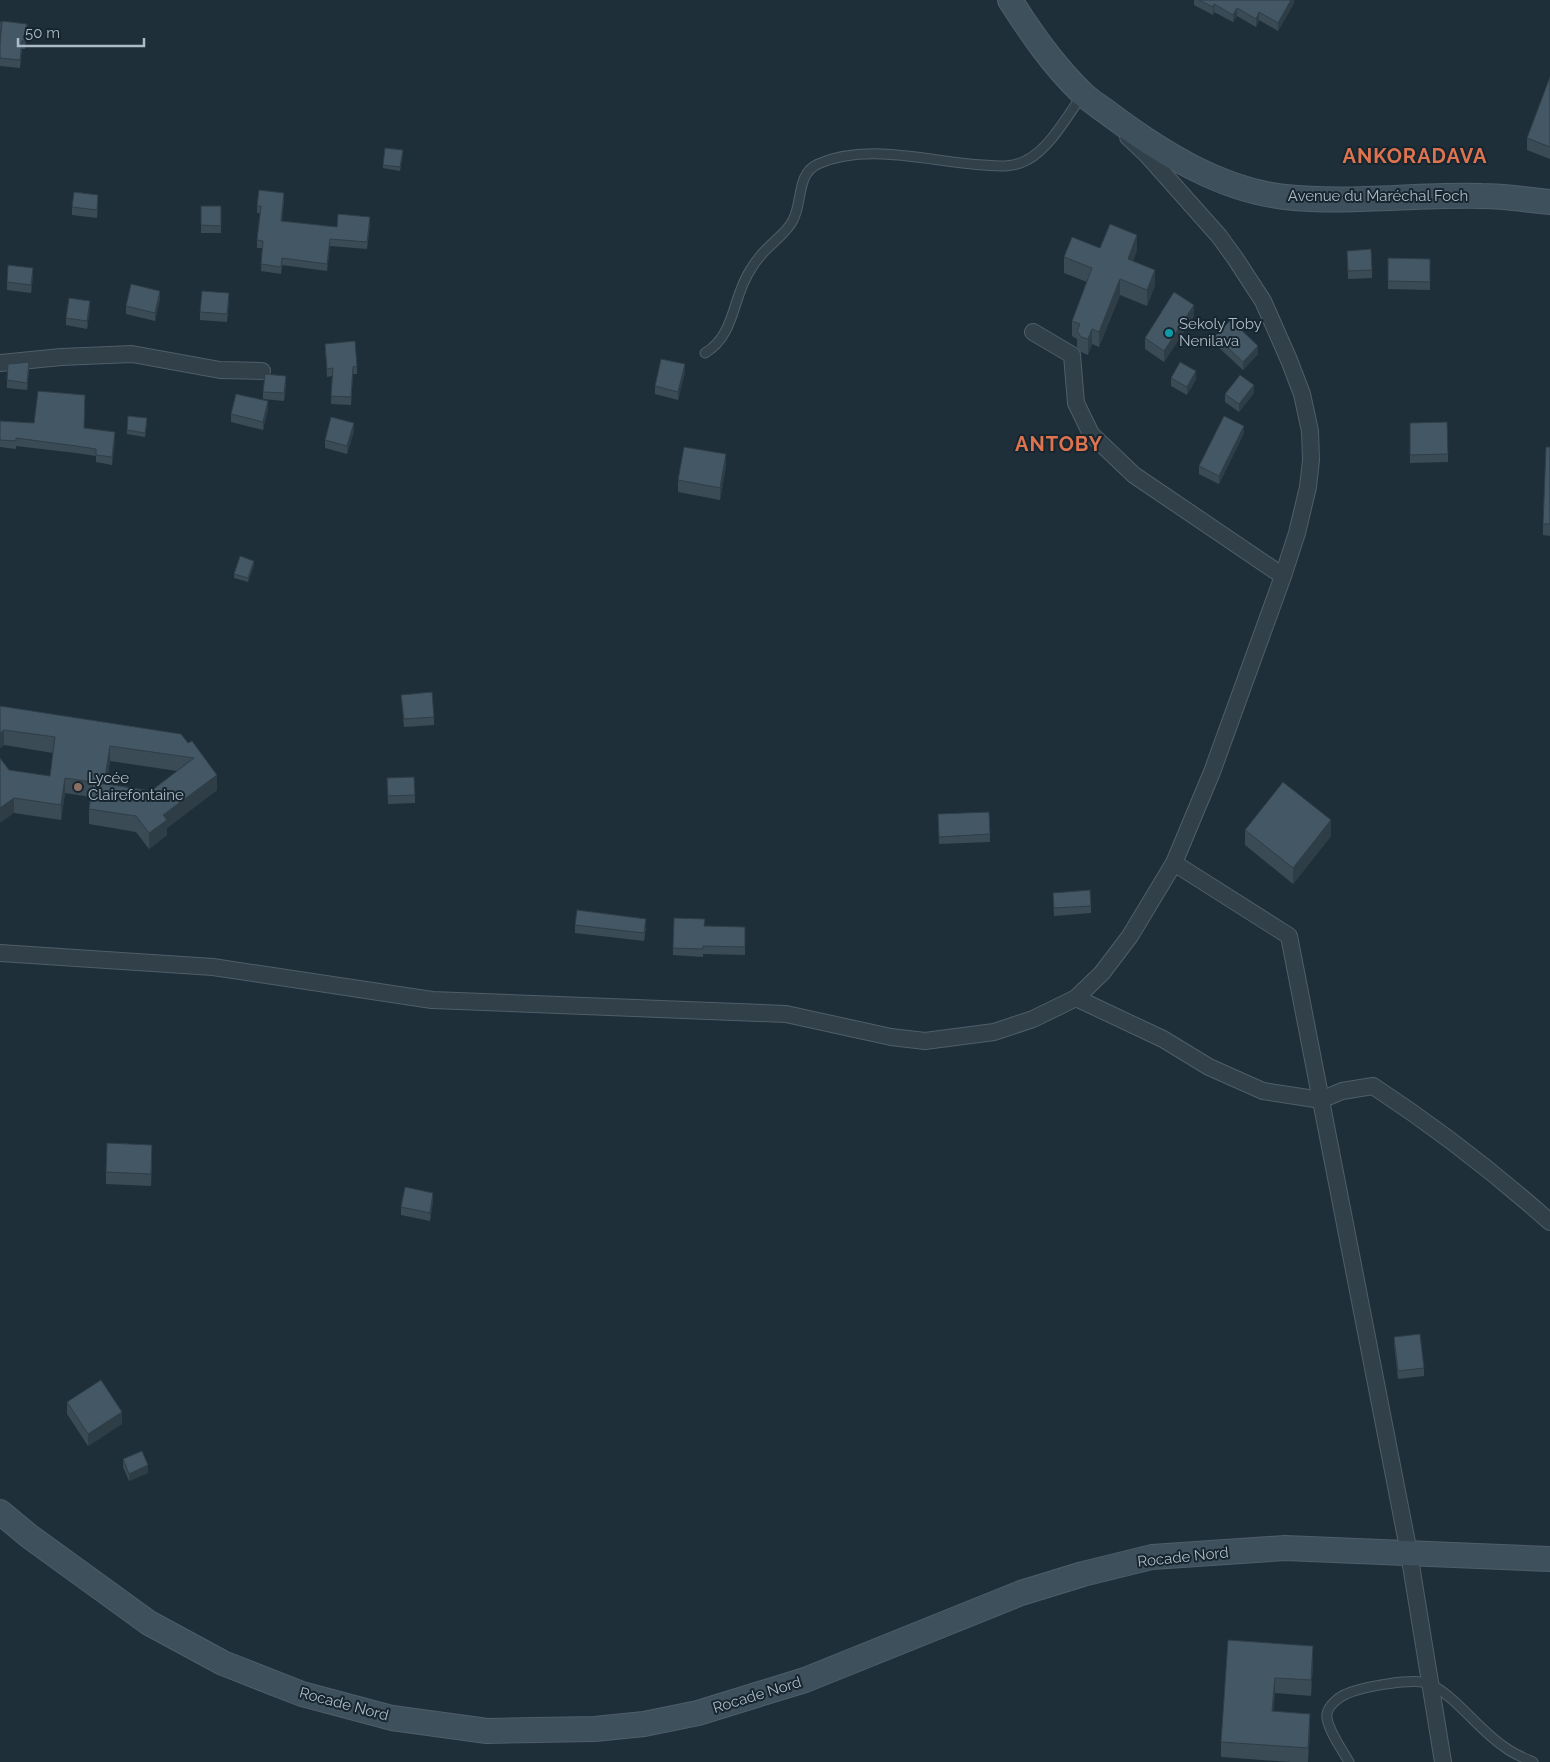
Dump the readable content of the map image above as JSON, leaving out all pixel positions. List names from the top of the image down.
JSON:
{
  "streets": {
    "main road": ["Avenue du Maréchal Foch", "Rocade Nord"]
  },
  "districts": ["ANKORADAVA", "ANTOBY"],
  "places": ["Sekoly Toby Nenilava", "Lycée Clairefontaine"],
  "scale_bar": "50 m"
}
